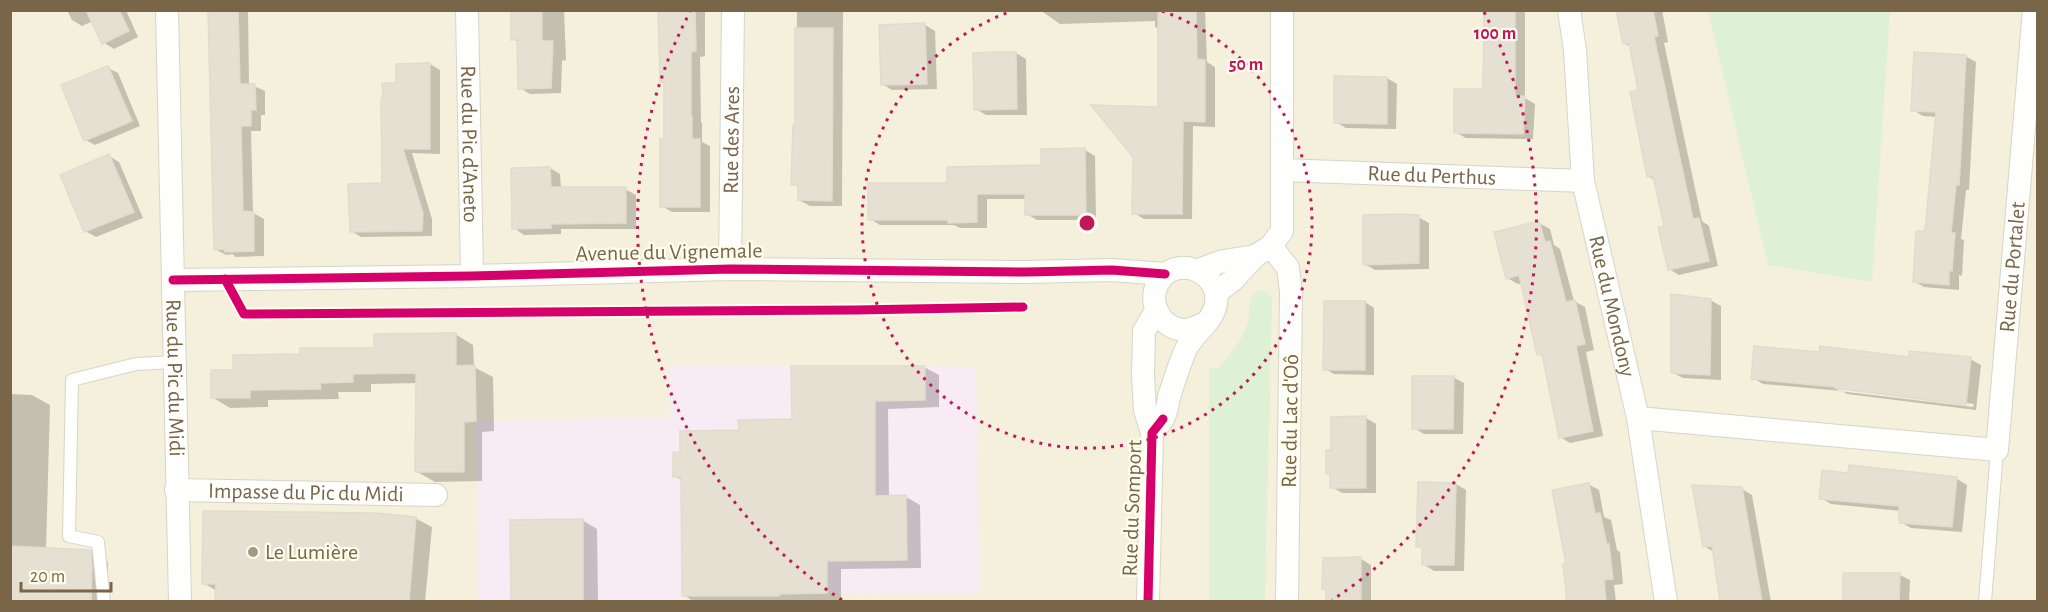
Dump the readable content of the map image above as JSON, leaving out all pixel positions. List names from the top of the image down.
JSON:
{
  "streets": {
    "street": [
      "Rue des Ares",
      "Rue du Pic d'Aneto",
      "Rue du Perthus",
      "Avenue du Vignemale",
      "Rue du Portalet",
      "Rue du Mondony",
      "Rue du Pic du Midi",
      "Rue du Lac d'Oô",
      "Impasse du Pic du Midi",
      "Rue du Somport"
    ]
  },
  "crossings": [
    ["Rue des Ares", "Avenue du Vignemale"],
    ["Rue du Pic d'Aneto", "Avenue du Vignemale"],
    ["Rue du Perthus", "Rue du Mondony"],
    ["Avenue du Vignemale", "Rue du Pic du Midi"],
    ["Avenue du Vignemale", "Rue du Somport"],
    ["Rue du Pic du Midi", "Impasse du Pic du Midi"]
  ],
  "places": ["Le Lumière"],
  "scale_bar": "20 m",
  "rings": ["100 m", "50 m"]
}
